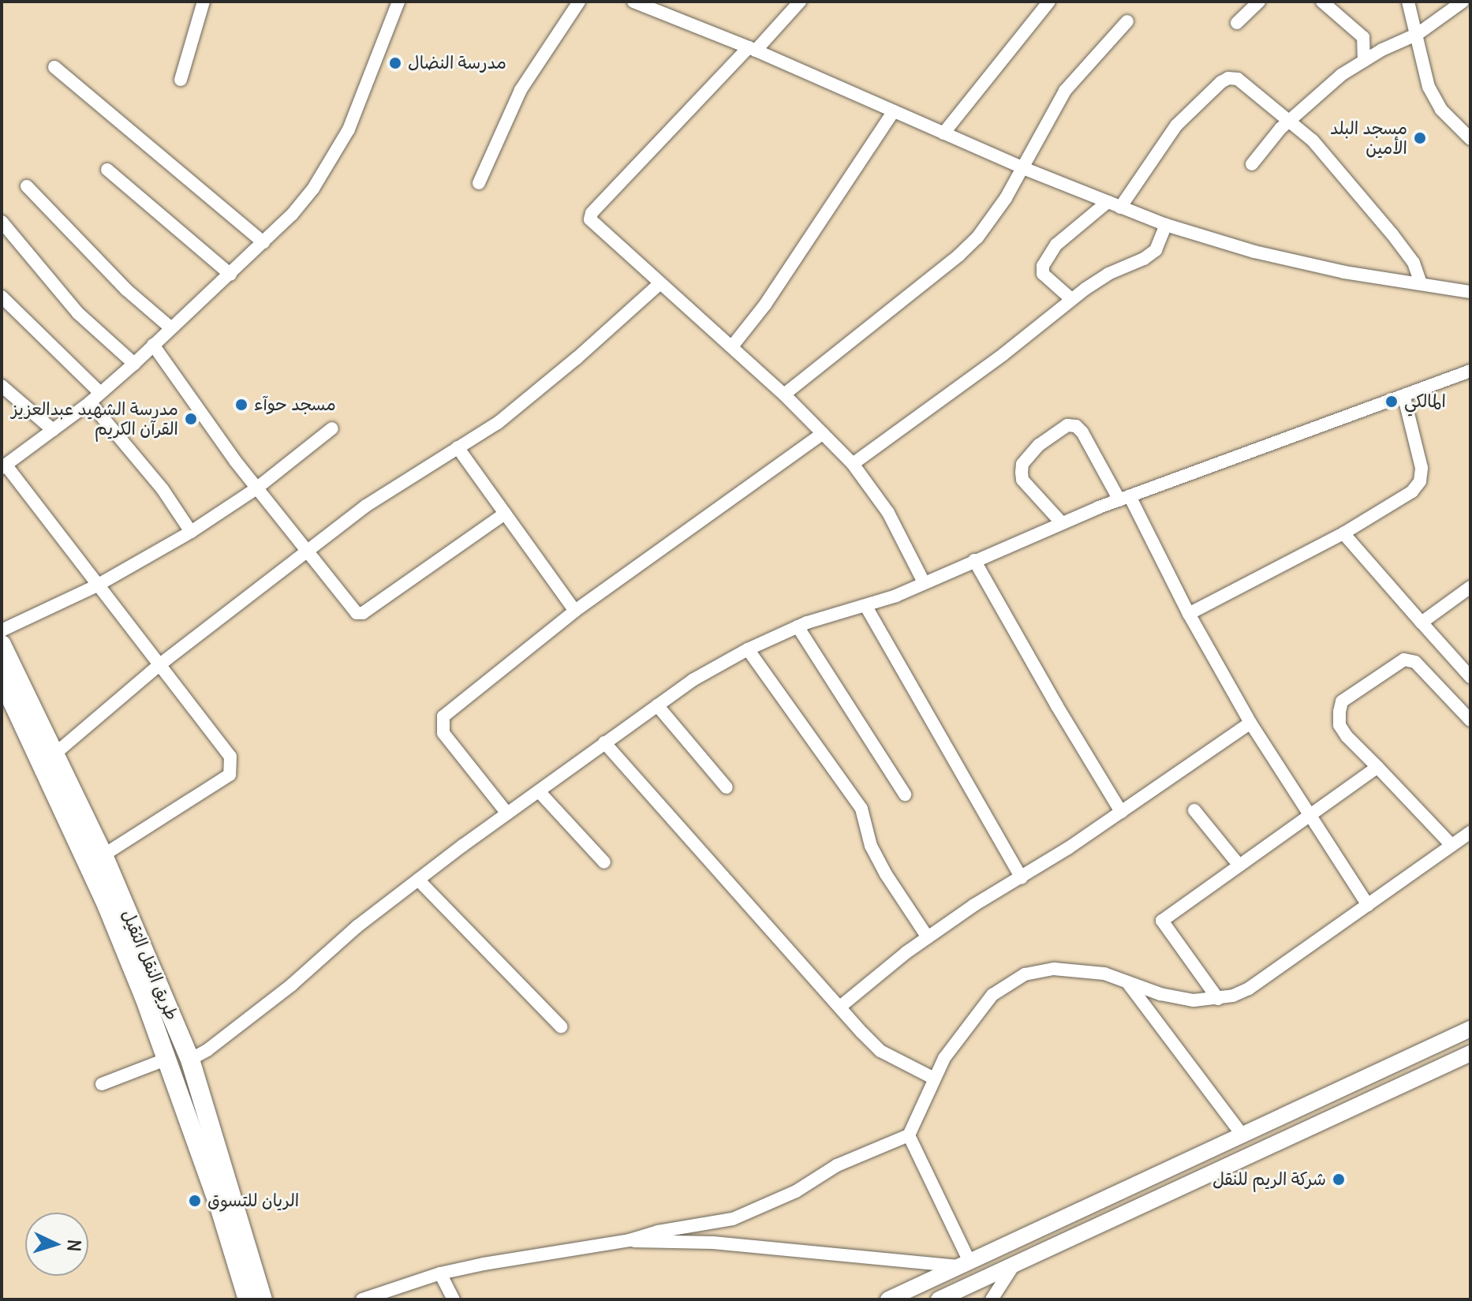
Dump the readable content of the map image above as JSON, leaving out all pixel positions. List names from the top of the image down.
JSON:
{
  "streets": {
    "highway": ["طريق النقل الثقيل"]
  },
  "places": [
    "مدرسة النضال",
    "مسجد البلد الأمين",
    "المالكي",
    "مسجد حوآء",
    "مدرسة الشهيد عبدالعزيز القرآن الكريم",
    "شركة الريم للنقل",
    "الريان للتسوق"
  ],
  "north": "right"
}
